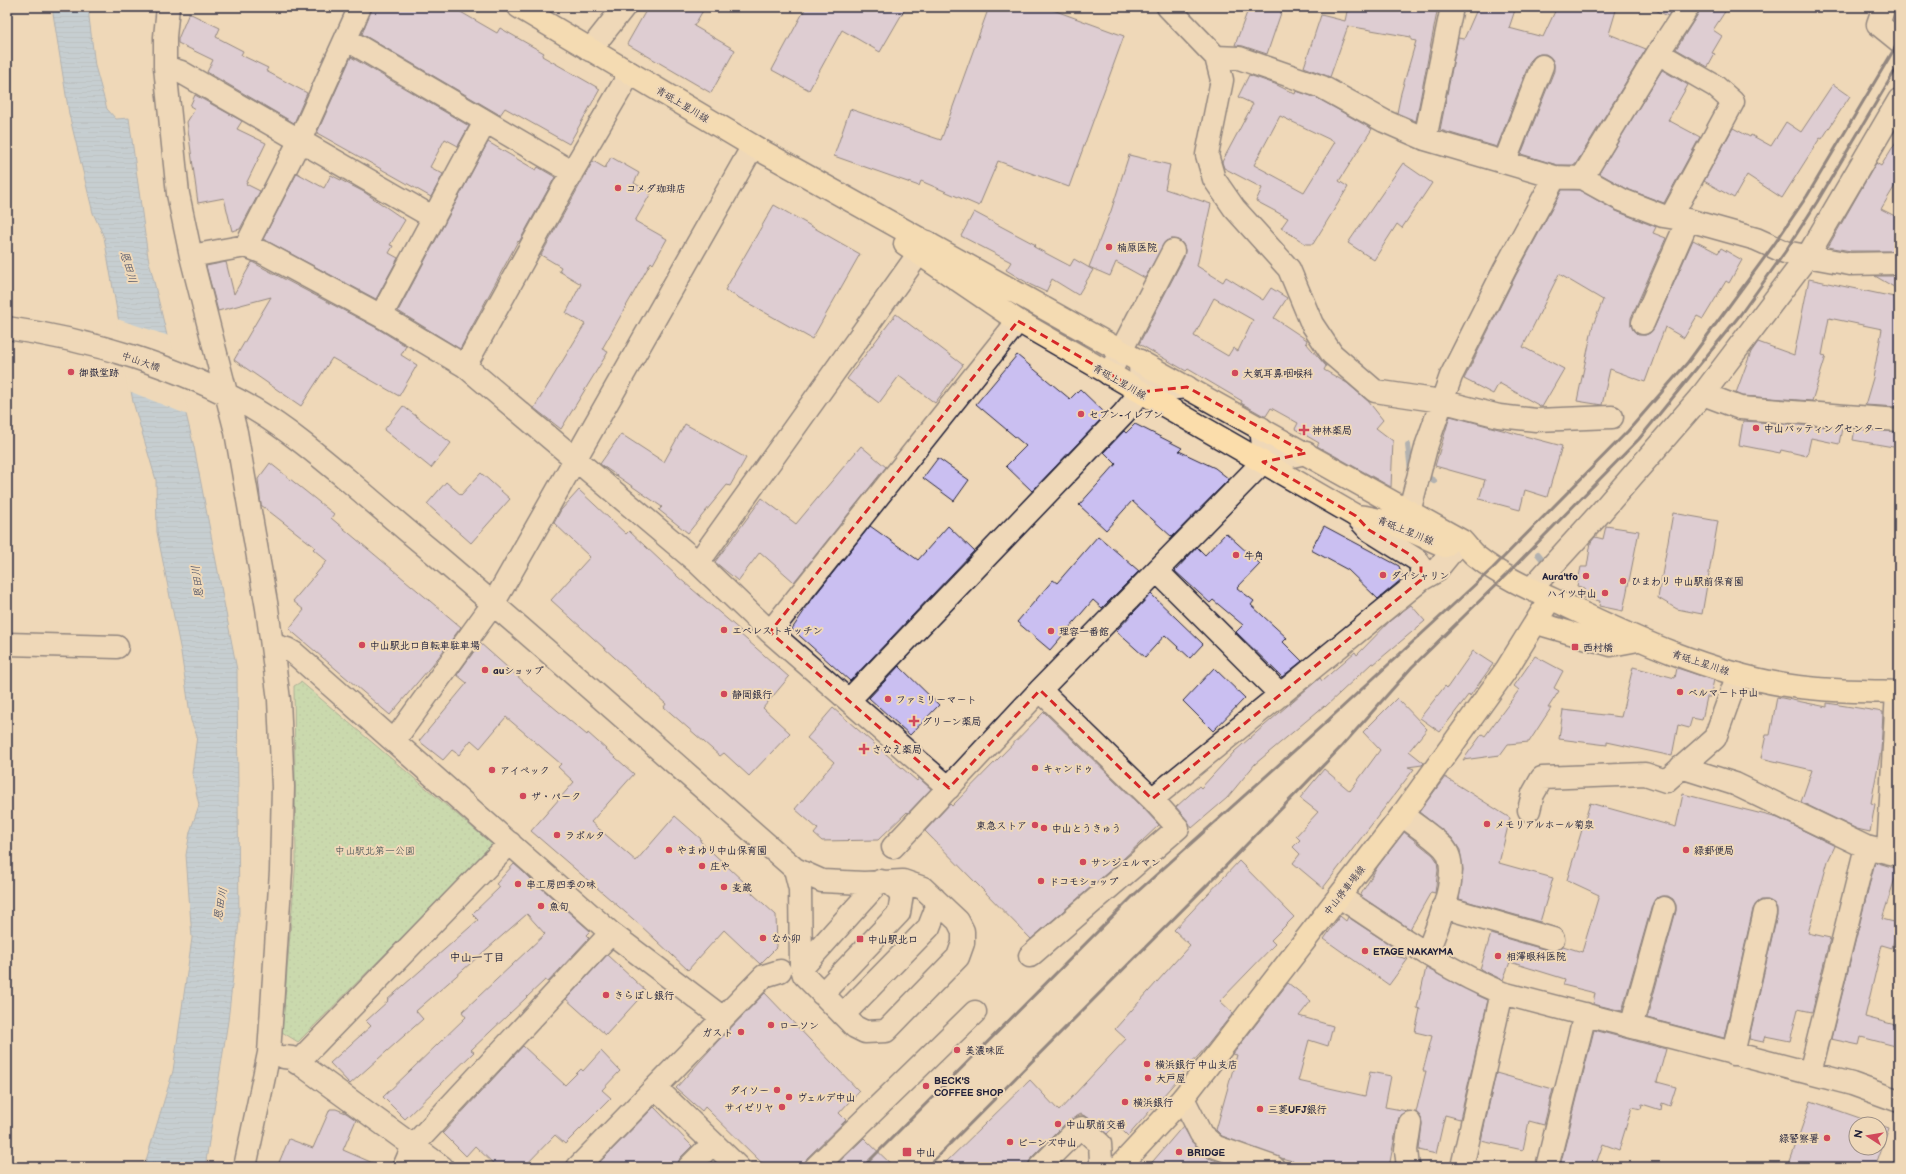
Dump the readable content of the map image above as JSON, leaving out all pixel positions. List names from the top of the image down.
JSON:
{
  "streets": {
    "main road": ["青砥上星川線", "中山停車場線"],
    "street": ["中山大橋"]
  },
  "crossings": [
    ["青砥上星川線", "中山停車場線"]
  ],
  "districts": ["中山一丁目"],
  "water": ["恩田川"],
  "parks": ["中山駅北第一公園"],
  "places": {
    "other": [
      "コメダ珈琲店",
      "楠原医院",
      "御嶽堂跡",
      "大氣耳鼻咽喉科",
      "セブン-イレブン",
      "中山バッティングセンター",
      "牛角",
      "ダイシャリン",
      "Aura'tfo",
      "ひまわり 中山駅前保育園",
      "ハイツ中山",
      "エベレストキッチン",
      "理容一番館",
      "中山駅北口自転車駐車場",
      "auショップ",
      "ベルマート中山",
      "静岡銀行",
      "ファミリーマート",
      "キャンドゥ",
      "アイペック",
      "ザ・パーク",
      "メモリアルホール菊泉",
      "東急ストア",
      "中山とうきゅう",
      "ラポルタ",
      "やまゆり中山保育園",
      "緑郵便局",
      "サンジェルマン",
      "庄や",
      "ドコモショップ",
      "串工房四季の味",
      "麦蔵",
      "魚旬",
      "なか卯",
      "ETAGE NAKAYMA",
      "相澤眼科医院",
      "きらぼし銀行",
      "ローソン",
      "ガスト",
      "美濃味匠",
      "横浜銀行 中山支店",
      "大戸屋",
      "BECK'S COFFEE SHOP",
      "ダイソー",
      "ヴェルデ中山",
      "横浜銀行",
      "サイゼリヤ",
      "三菱UFJ銀行",
      "中山駅前交番",
      "緑警察署",
      "ビーンズ中山",
      "BRIDGE"
    ],
    "health": ["神林薬局", "グリーン薬局", "さなえ薬局"],
    "transit": ["西村橋", "中山駅北口", "中山"]
  },
  "north": "left"
}
